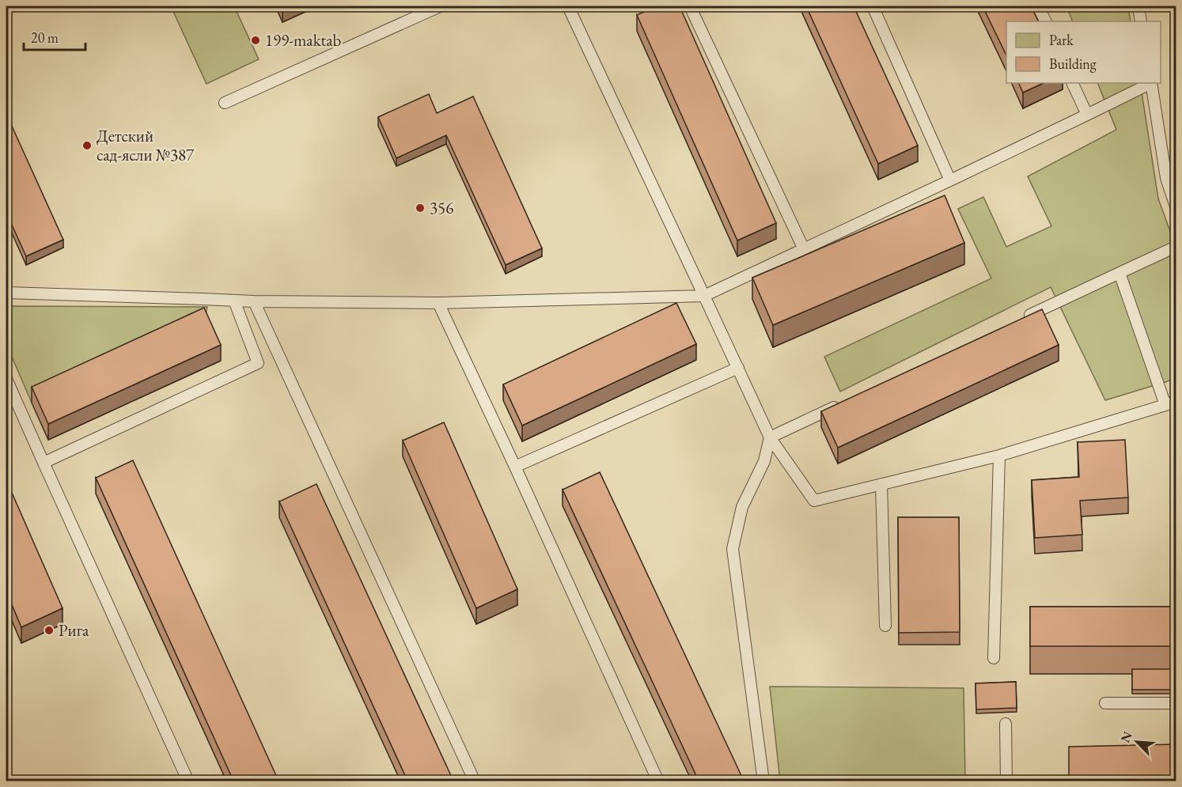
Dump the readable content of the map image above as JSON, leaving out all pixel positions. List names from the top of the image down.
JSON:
{
  "places": [
    "199-maktab",
    "Детский сад-ясли №387",
    "356",
    "Рига"
  ],
  "legend": ["Park", "Building"],
  "scale_bar": "20 m",
  "north": "top left"
}
